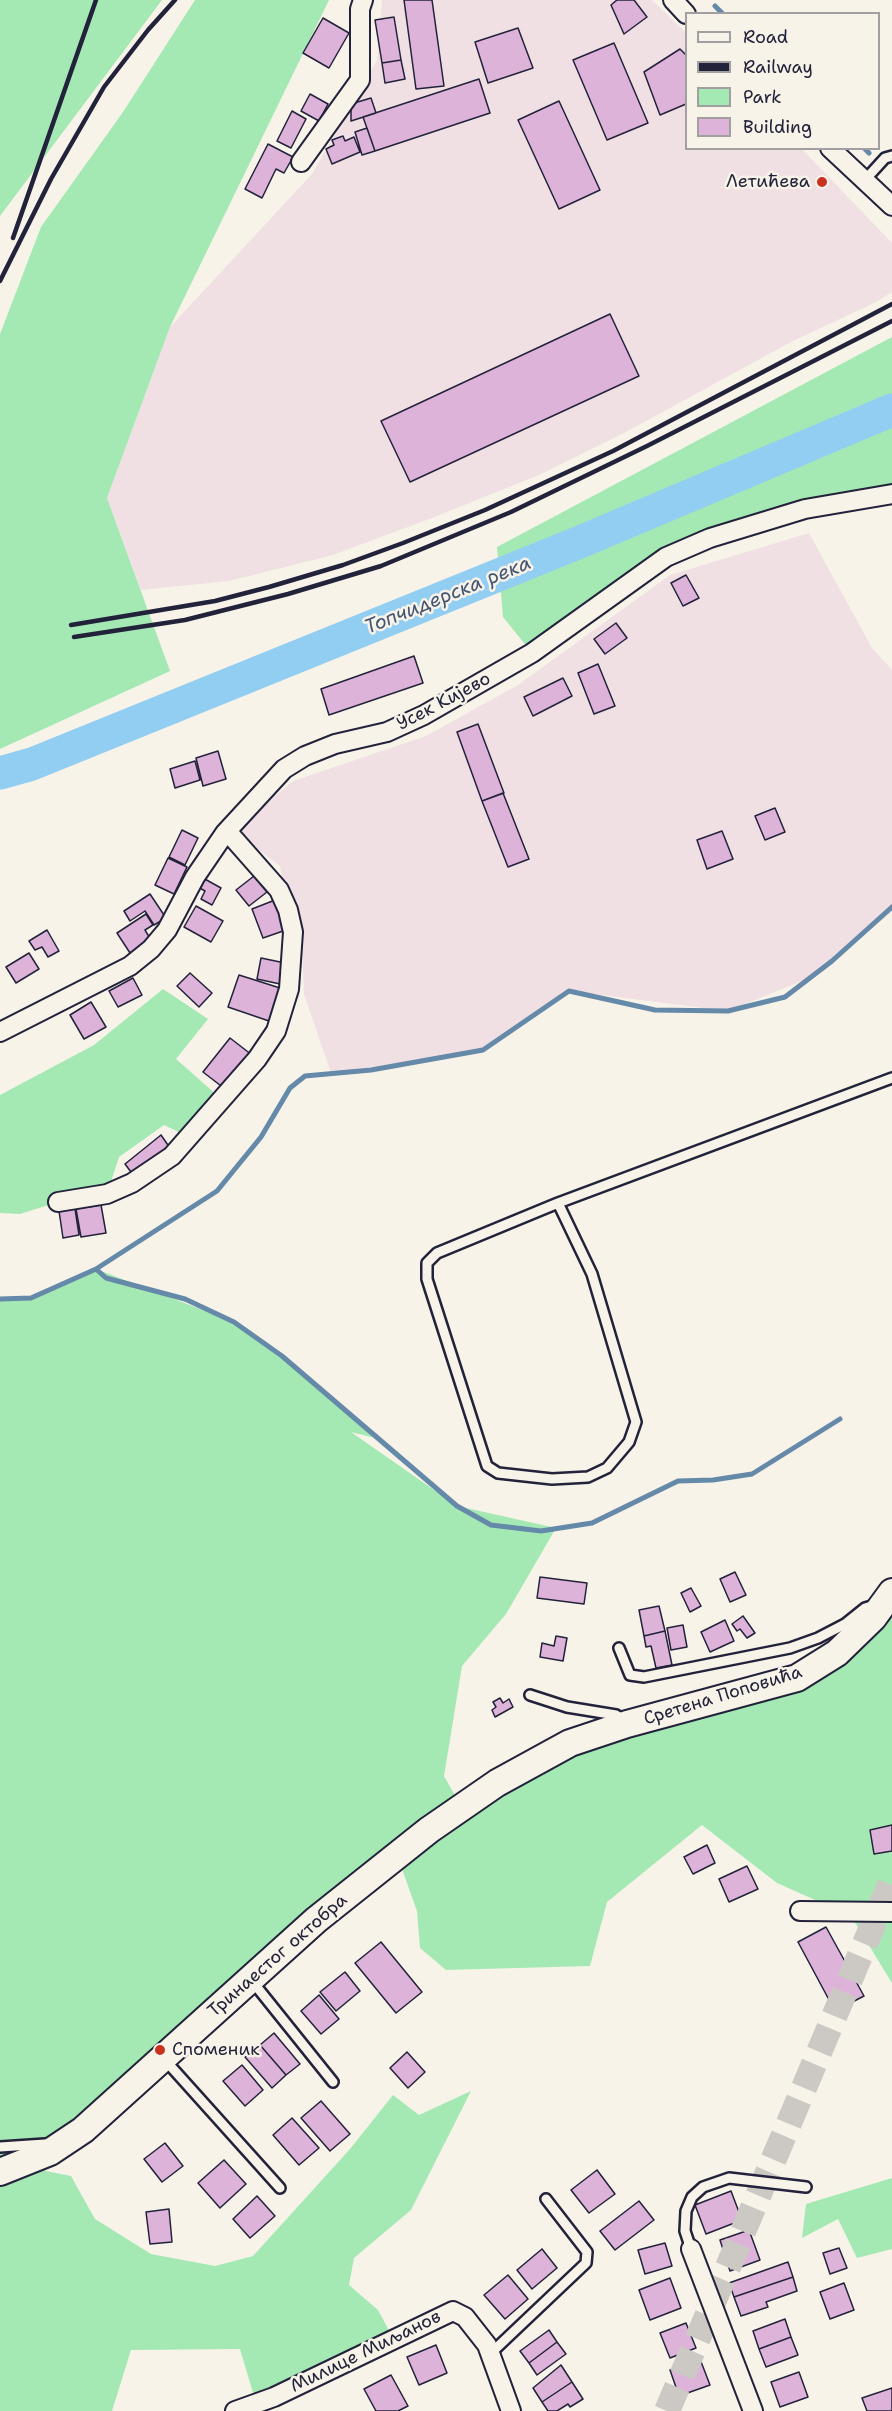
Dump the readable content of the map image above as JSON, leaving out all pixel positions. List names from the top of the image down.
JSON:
{
  "streets": {
    "street": [
      "Усек Кијево",
      "Сретена Поповића",
      "Тринаестог октобра",
      "Милице Миљанов"
    ]
  },
  "crossings": [
    ["Сретена Поповића", "Тринаестог октобра"]
  ],
  "water": ["Топчидерска река"],
  "places": ["Летићева", "Споменик"],
  "legend": [
    "Road",
    "Railway",
    "Park",
    "Building"
  ]
}
